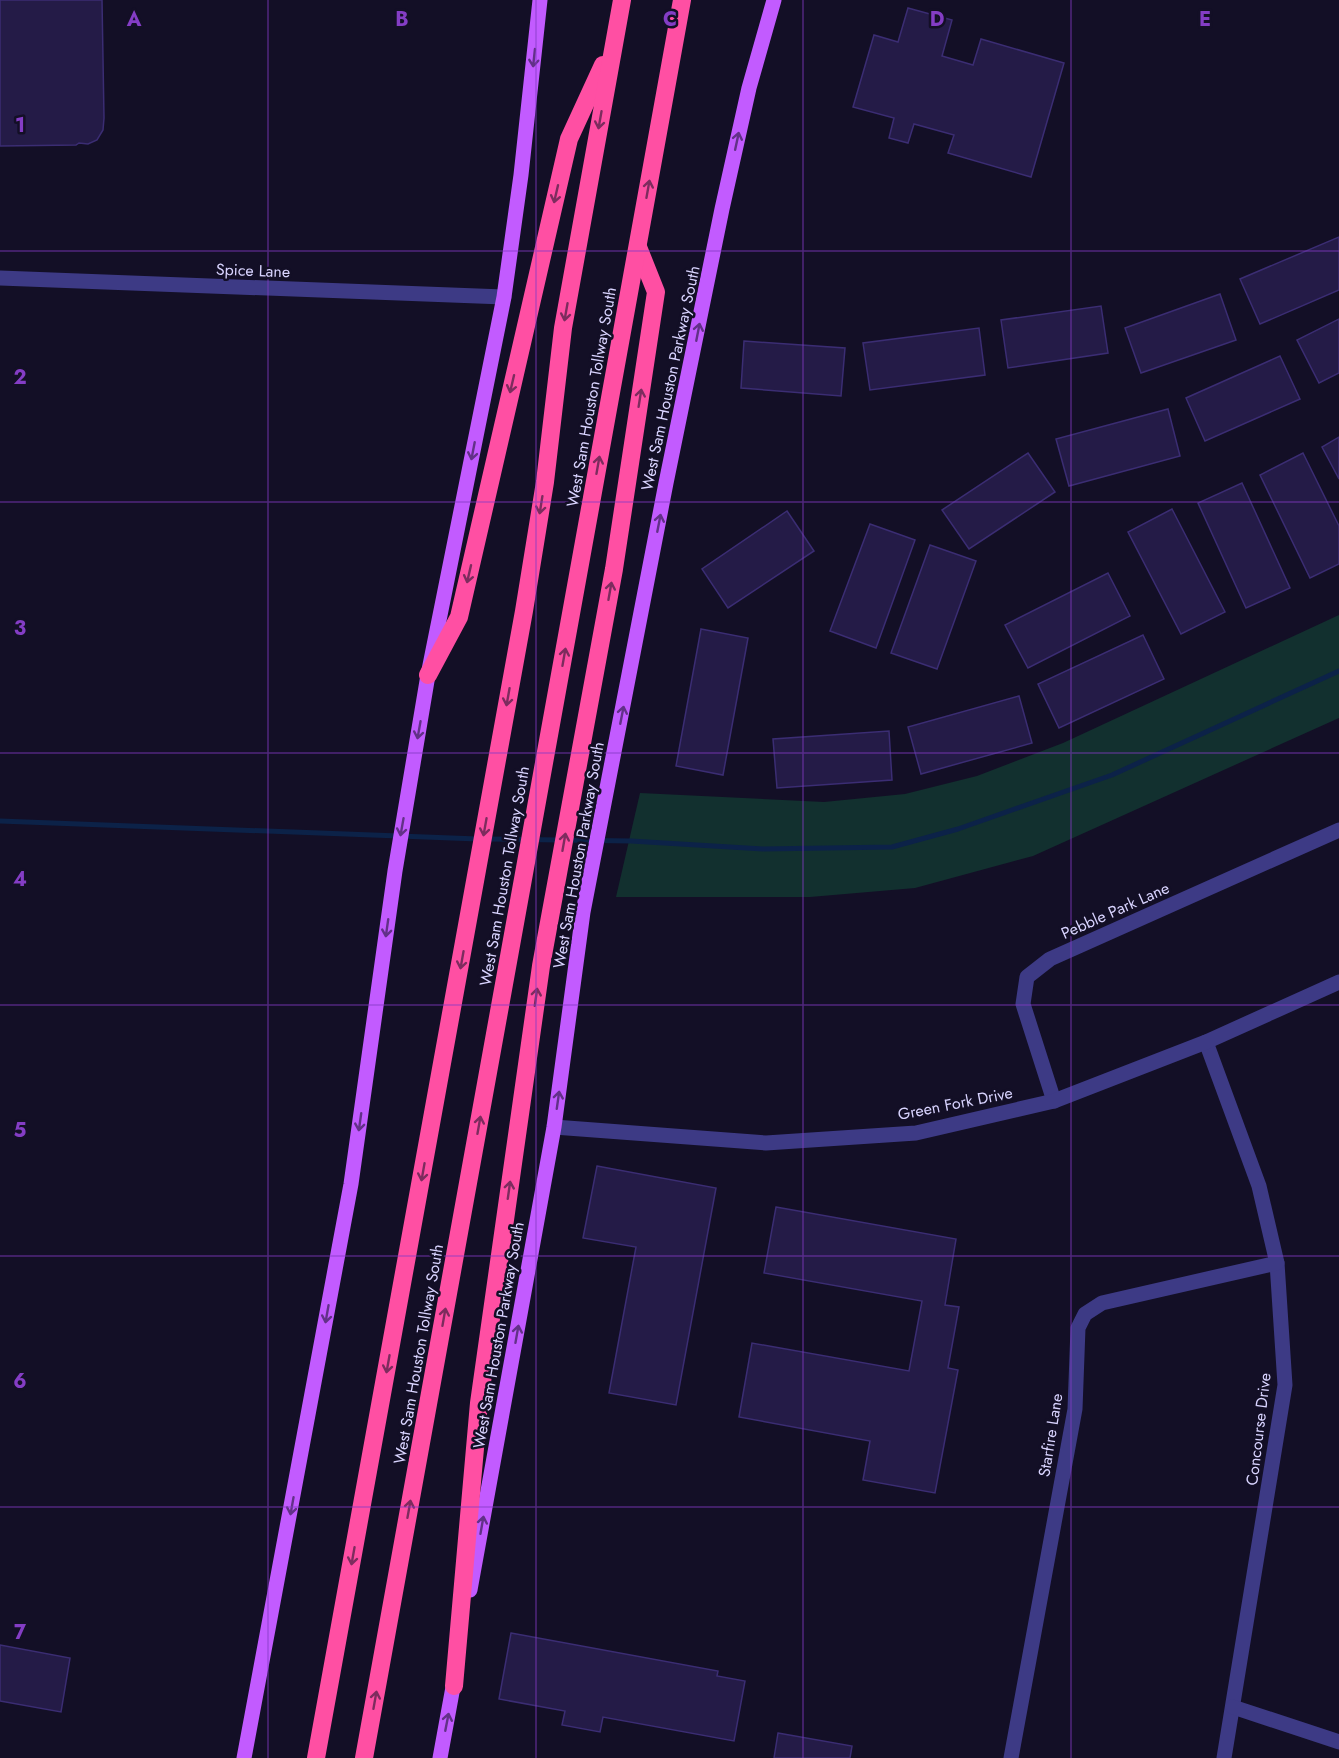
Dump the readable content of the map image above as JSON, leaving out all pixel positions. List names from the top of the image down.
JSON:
{
  "streets": {
    "highway": ["West Sam Houston Tollway South"],
    "main road": ["West Sam Houston Parkway South"],
    "street": [
      "Spice Lane",
      "Pebble Park Lane",
      "Green Fork Drive",
      "Concourse Drive",
      "Starfire Lane"
    ]
  },
  "crossings": [
    ["West Sam Houston Parkway South", "Green Fork Drive"],
    ["Pebble Park Lane", "Green Fork Drive"],
    ["Green Fork Drive", "Concourse Drive"],
    ["Concourse Drive", "Starfire Lane"]
  ],
  "one_way": ["West Sam Houston Parkway South"],
  "grid": {
    "columns": [
      "A",
      "B",
      "C",
      "D",
      "E"
    ],
    "rows": [
      "1",
      "2",
      "3",
      "4",
      "5",
      "6",
      "7"
    ]
  }
}
